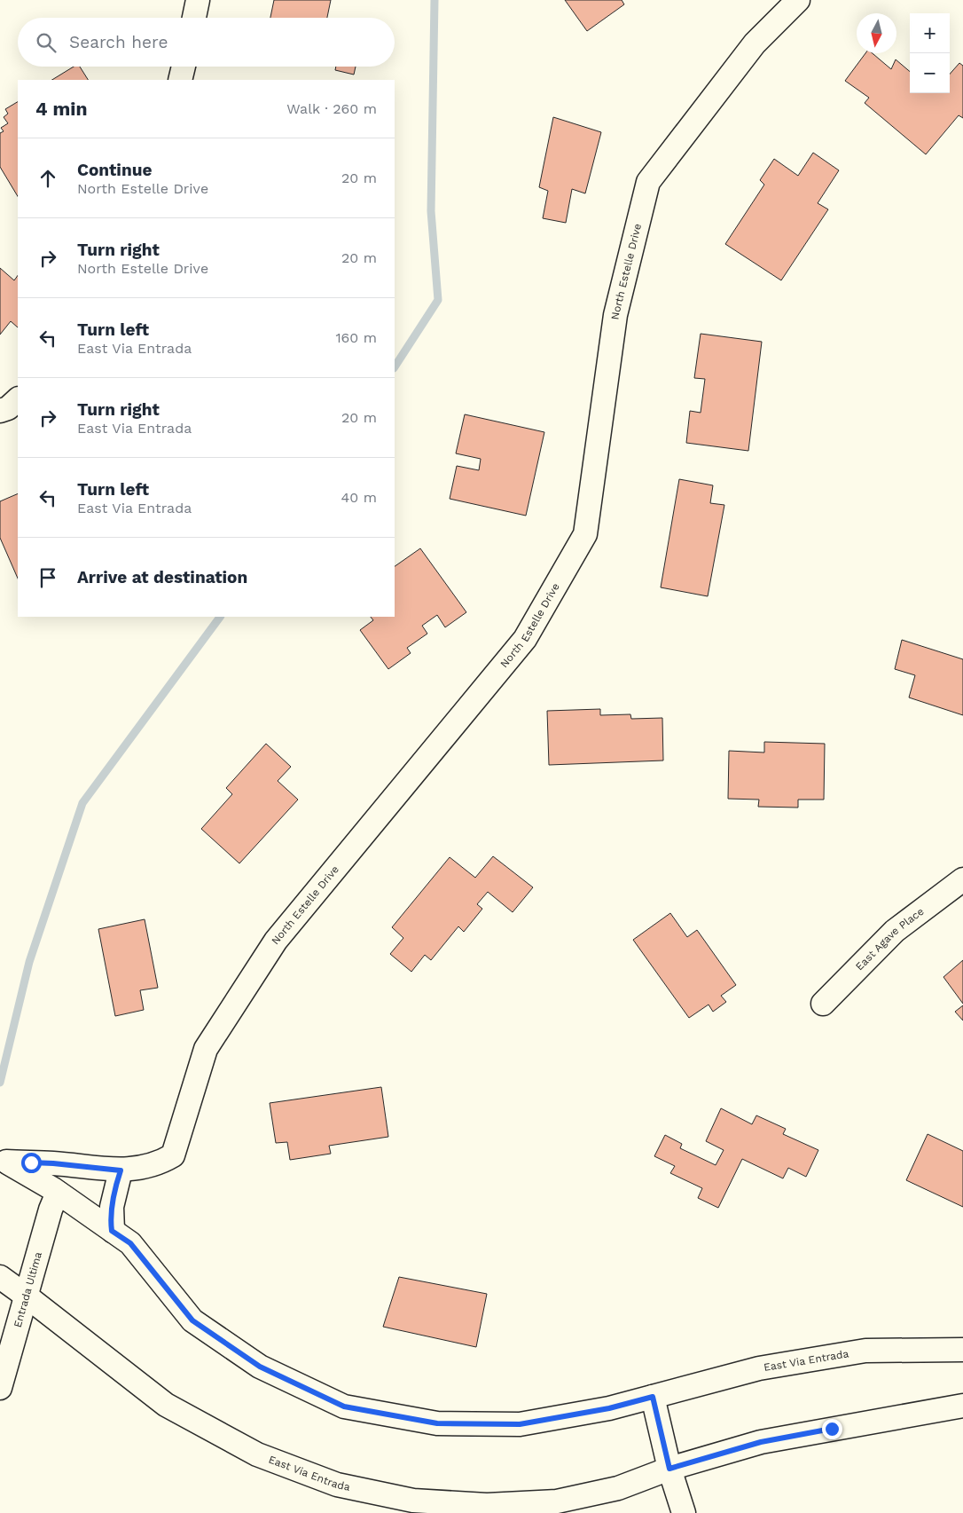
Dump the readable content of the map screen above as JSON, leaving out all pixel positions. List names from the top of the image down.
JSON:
{
  "streets": {
    "street": [
      "North Estelle Drive",
      "East Agave Place",
      "Entrada Ultima",
      "East Via Entrada"
    ]
  },
  "crossings": [
    ["North Estelle Drive", "East Via Entrada"],
    ["Entrada Ultima", "East Via Entrada"]
  ],
  "north": "bottom",
  "page": {
    "map_buttons": ["+", "−"],
    "search": "Search here",
    "heading": ["4 min", "Walk · 260 m"],
    "list": [
      ["Continue", "North Estelle Drive", "20 m"],
      ["Turn right", "North Estelle Drive", "20 m"],
      ["Turn left", "East Via Entrada", "160 m"],
      ["Turn right", "East Via Entrada", "20 m"],
      ["Turn left", "East Via Entrada", "40 m"],
      "Arrive at destination"
    ]
  }
}
